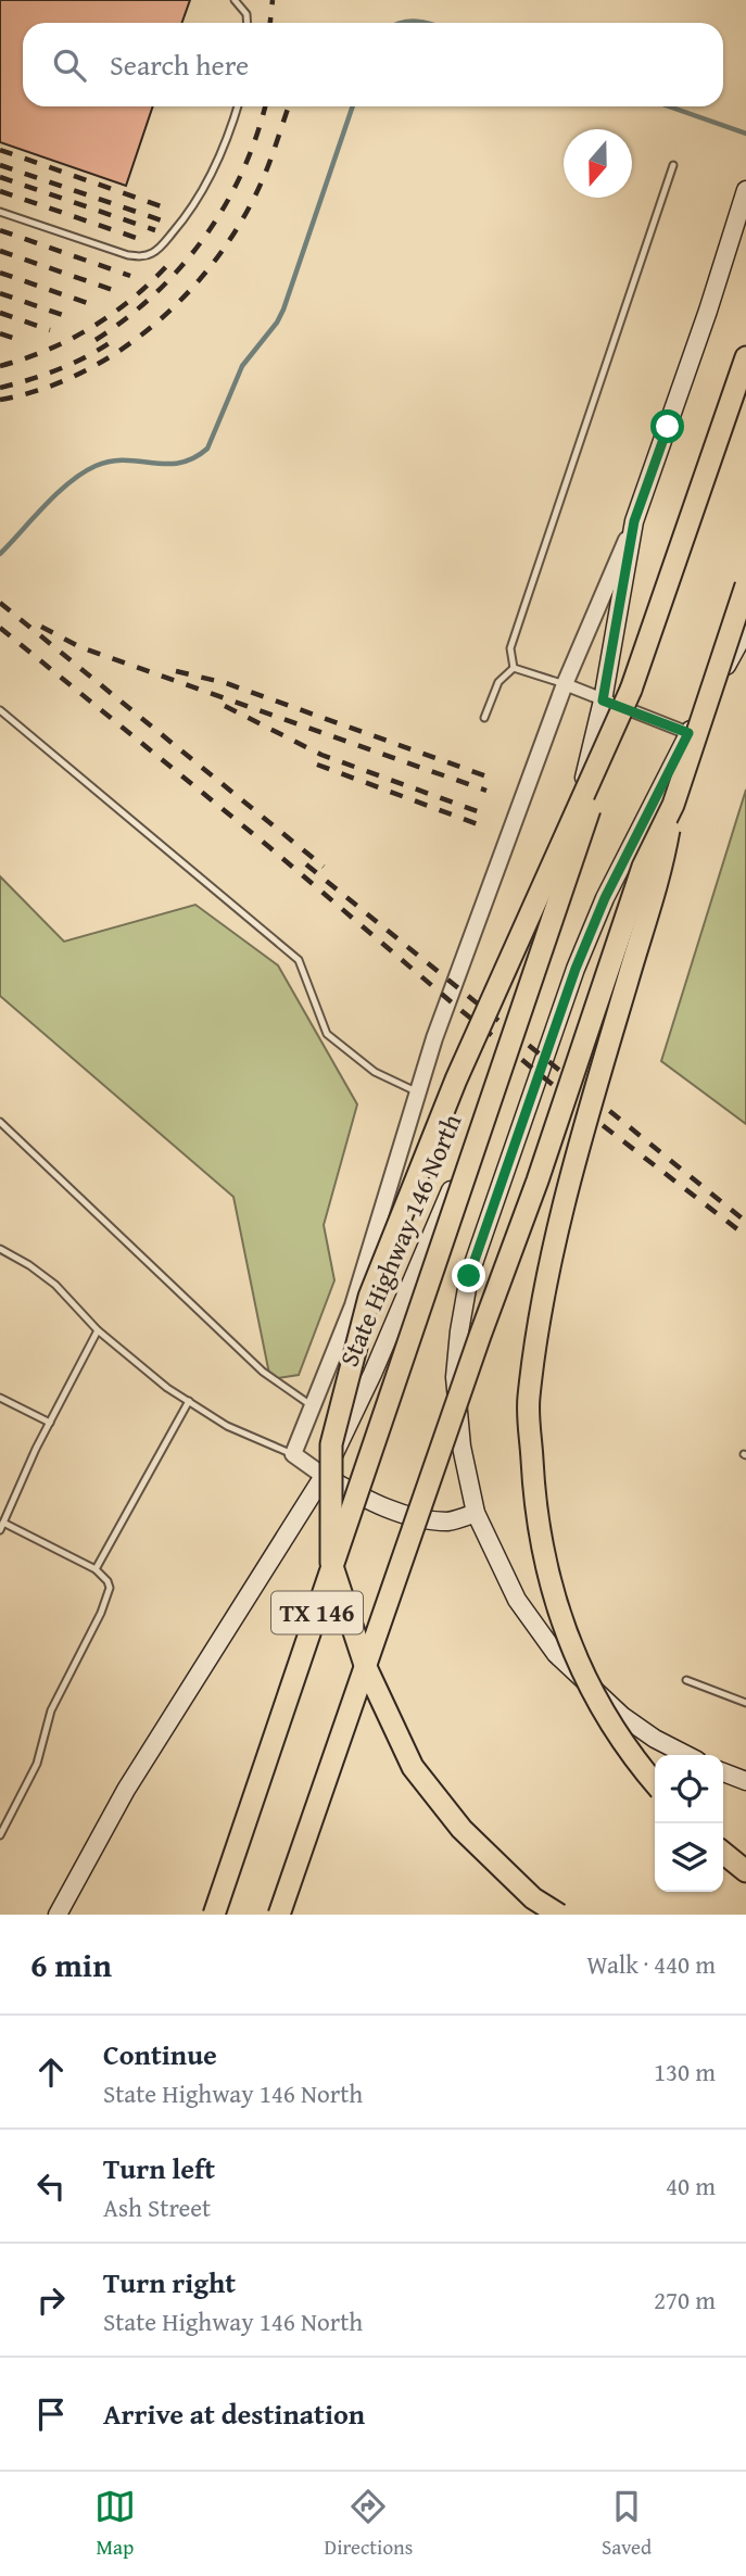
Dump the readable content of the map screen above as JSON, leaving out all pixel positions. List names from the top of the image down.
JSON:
{
  "streets": {
    "highway": ["TX 146"],
    "main road": ["State Highway 146 North"]
  },
  "north": "bottom",
  "page": {
    "search": "Search here",
    "heading": ["6 min", "Walk · 440 m"],
    "list": [
      ["Continue", "State Highway 146 North", "130 m"],
      ["Turn left", "Ash Street", "40 m"],
      ["Turn right", "State Highway 146 North", "270 m"],
      "Arrive at destination"
    ],
    "nav": ["Map", "Directions", "Saved"]
  }
}
